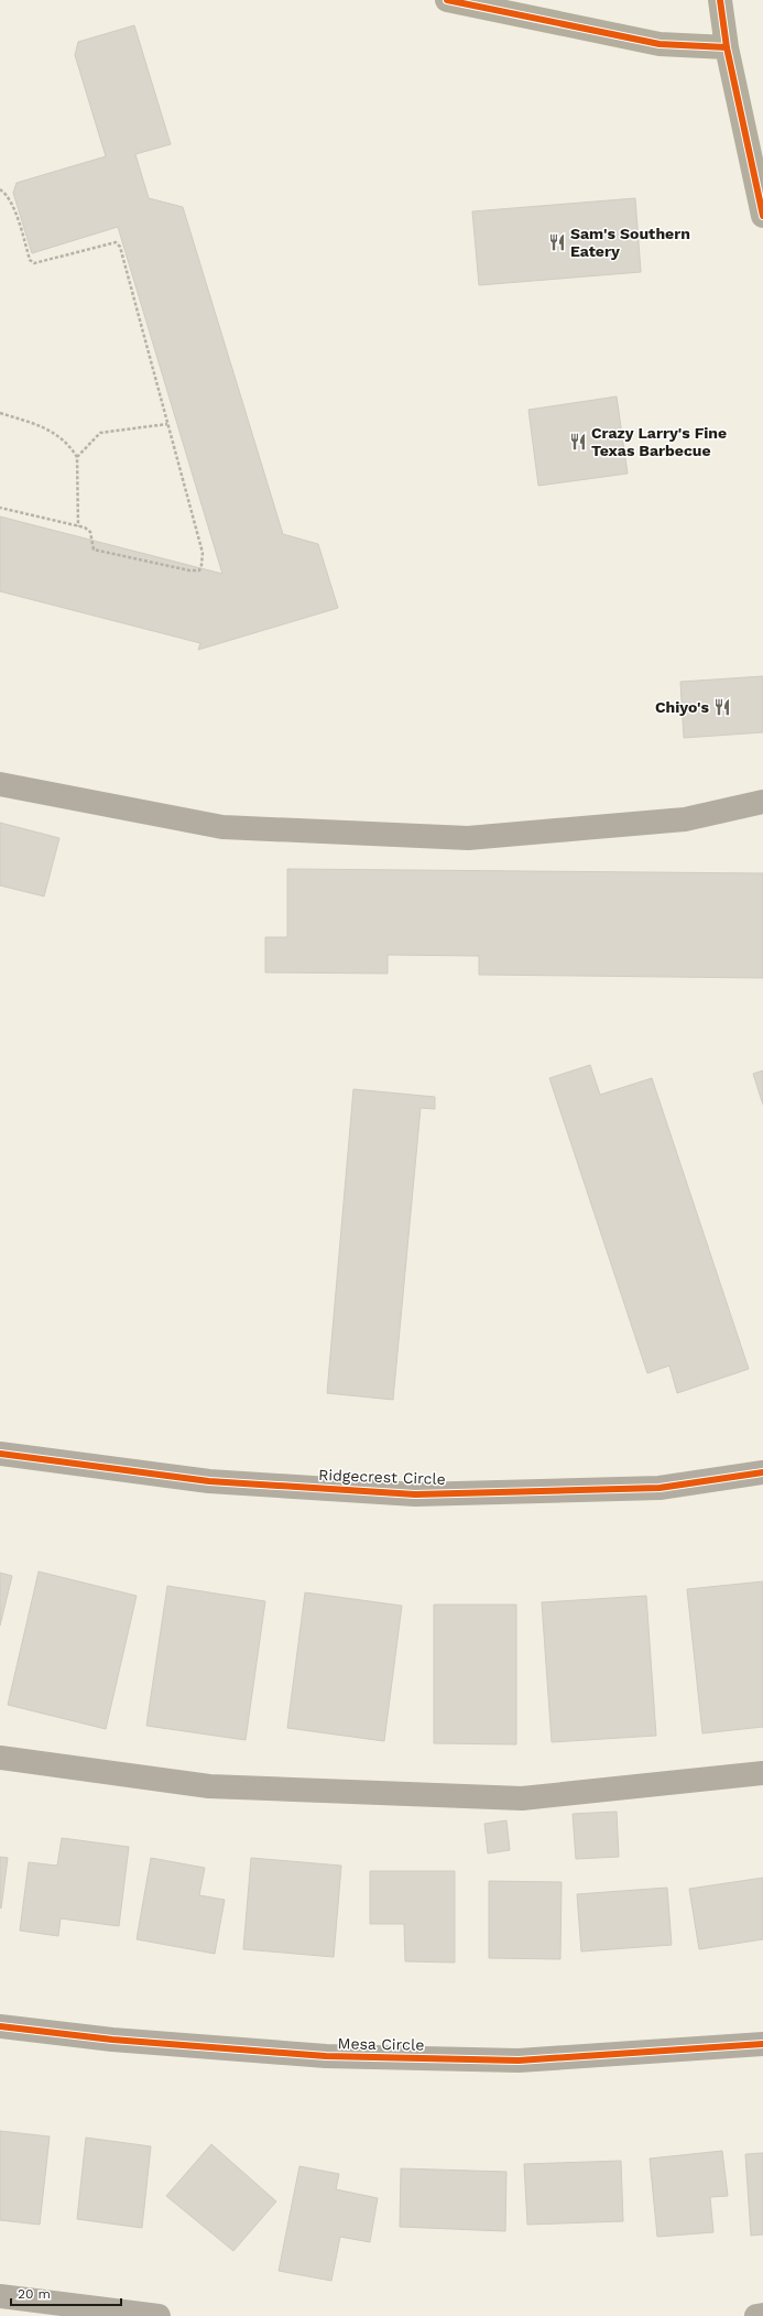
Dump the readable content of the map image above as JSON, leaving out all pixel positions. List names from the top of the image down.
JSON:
{
  "streets": {
    "street": ["Ridgecrest Circle", "Mesa Circle"]
  },
  "places": {
    "restaurant": ["Sam's Southern Eatery", "Crazy Larry's Fine Texas Barbecue", "Chiyo's"]
  },
  "scale_bar": "20 m"
}
